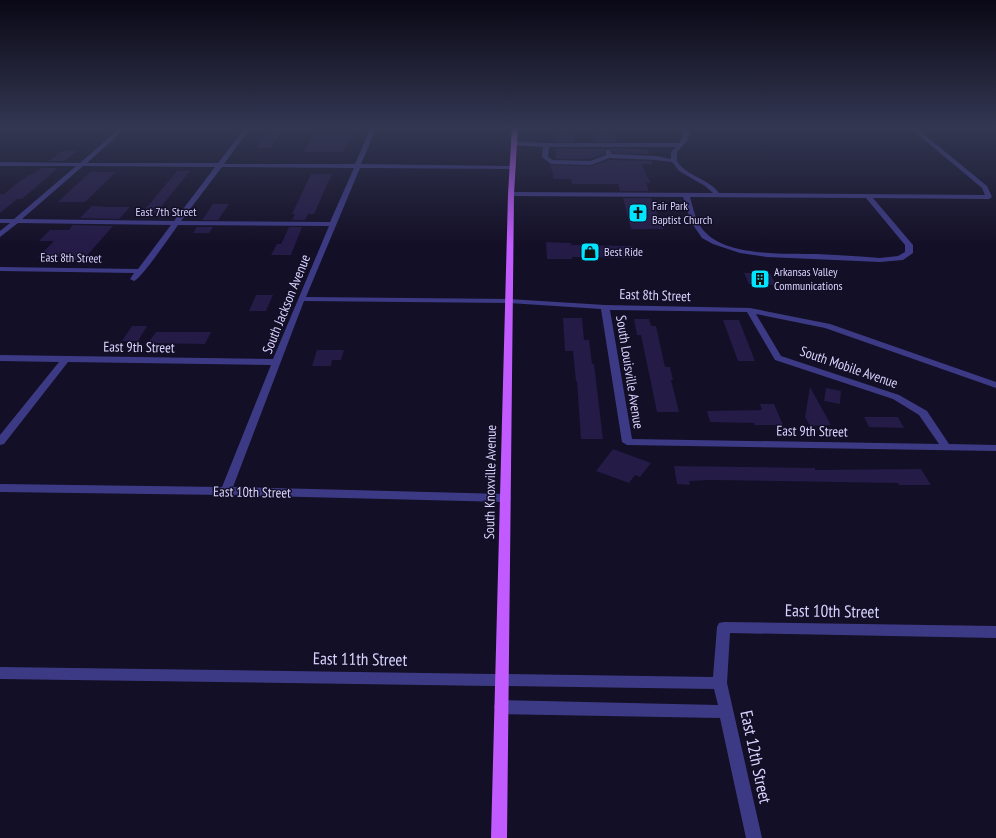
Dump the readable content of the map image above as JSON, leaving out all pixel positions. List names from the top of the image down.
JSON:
{
  "streets": {
    "main road": ["South Knoxville Avenue"],
    "street": [
      "East 7th Street",
      "East 8th Street",
      "South Jackson Avenue",
      "East 9th Street",
      "South Mobile Avenue",
      "South Louisville Avenue",
      "East 10th Street",
      "East 11th Street",
      "East 12th Street"
    ]
  },
  "crossings": [
    ["East 7th Street", "South Jackson Avenue"],
    ["East 8th Street", "South Jackson Avenue"],
    ["East 8th Street", "South Mobile Avenue"],
    ["East 8th Street", "South Louisville Avenue"],
    ["East 8th Street", "South Knoxville Avenue"],
    ["South Jackson Avenue", "East 9th Street"],
    ["South Jackson Avenue", "East 10th Street"],
    ["East 9th Street", "South Mobile Avenue"],
    ["East 9th Street", "South Louisville Avenue"],
    ["South Knoxville Avenue", "East 10th Street"],
    ["South Knoxville Avenue", "East 11th Street"],
    ["East 10th Street", "East 11th Street"],
    ["East 10th Street", "East 12th Street"],
    ["East 11th Street", "East 12th Street"]
  ],
  "places": {
    "church": ["Fair Park Baptist Church"],
    "shop": ["Best Ride"],
    "building": ["Arkansas Valley Communications"]
  }
}
